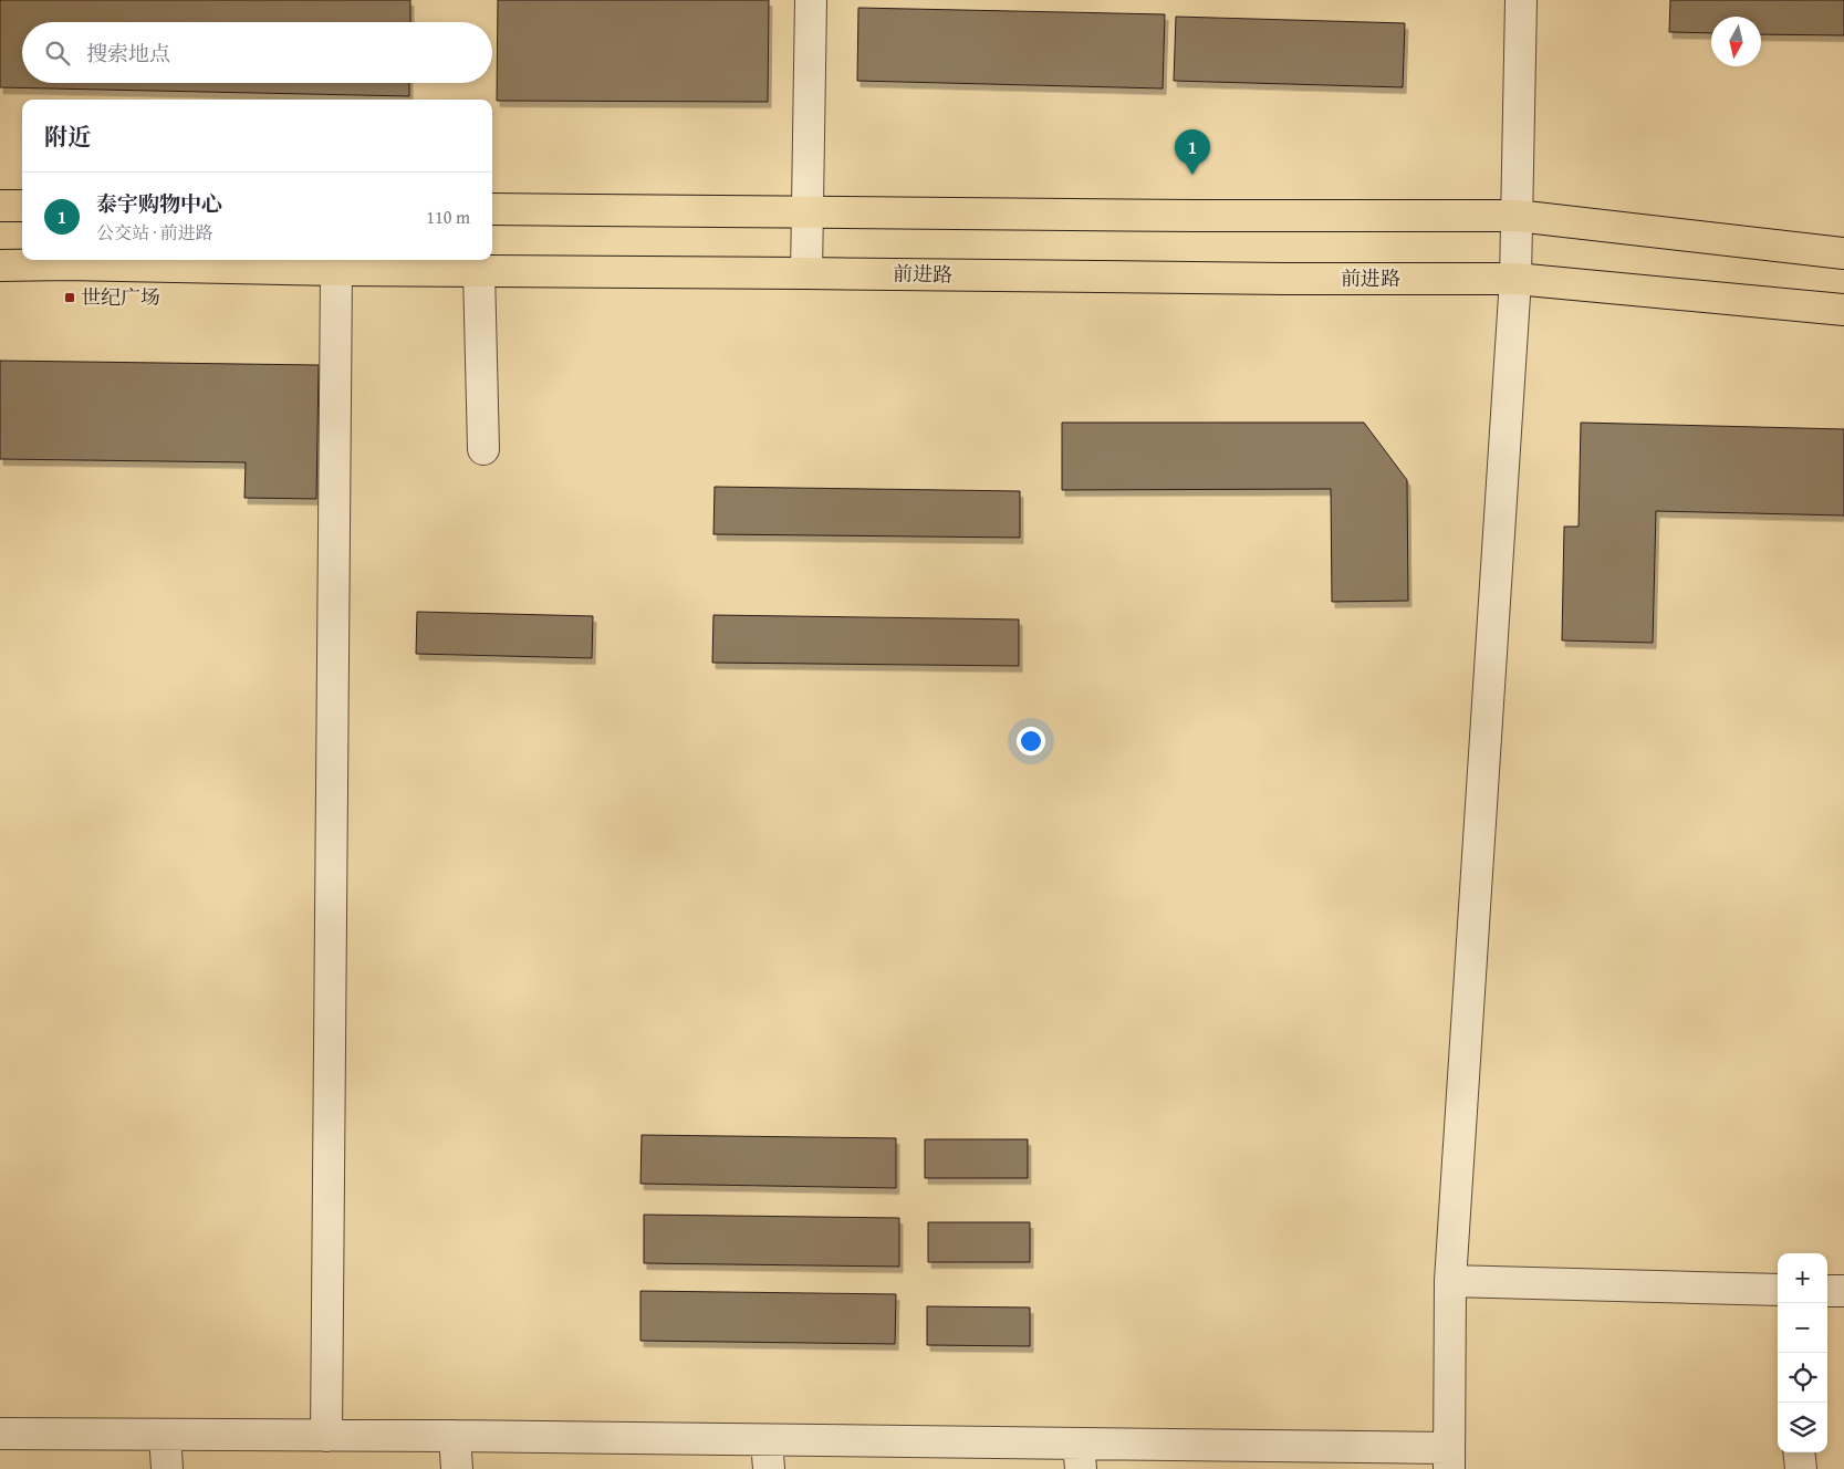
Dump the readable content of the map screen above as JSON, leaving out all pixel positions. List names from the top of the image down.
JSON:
{
  "streets": {
    "main road": ["前进路"]
  },
  "places": {
    "transit": ["世纪广场"]
  },
  "north": "bottom",
  "page": {
    "search": "搜索地点",
    "heading": "附近",
    "pins": "1",
    "list": [
      {
        "mark": "1",
        "name": "泰宇购物中心",
        "note": "公交站 · 前进路",
        "value": "110 m"
      }
    ],
    "map_buttons": ["+", "−"]
  }
}
